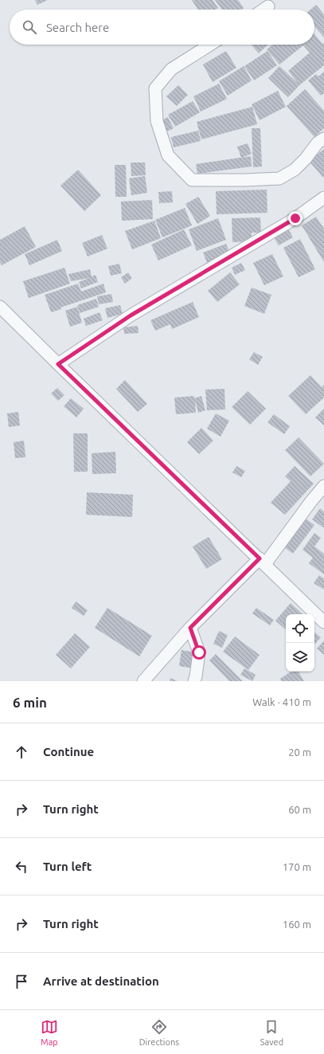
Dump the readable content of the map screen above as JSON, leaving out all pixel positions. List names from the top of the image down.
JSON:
{
  "page": {
    "search": "Search here",
    "heading": ["6 min", "Walk · 410 m"],
    "list": [
      ["Continue", "20 m"],
      ["Turn right", "60 m"],
      ["Turn left", "170 m"],
      ["Turn right", "160 m"],
      "Arrive at destination"
    ],
    "nav": ["Map", "Directions", "Saved"]
  }
}
